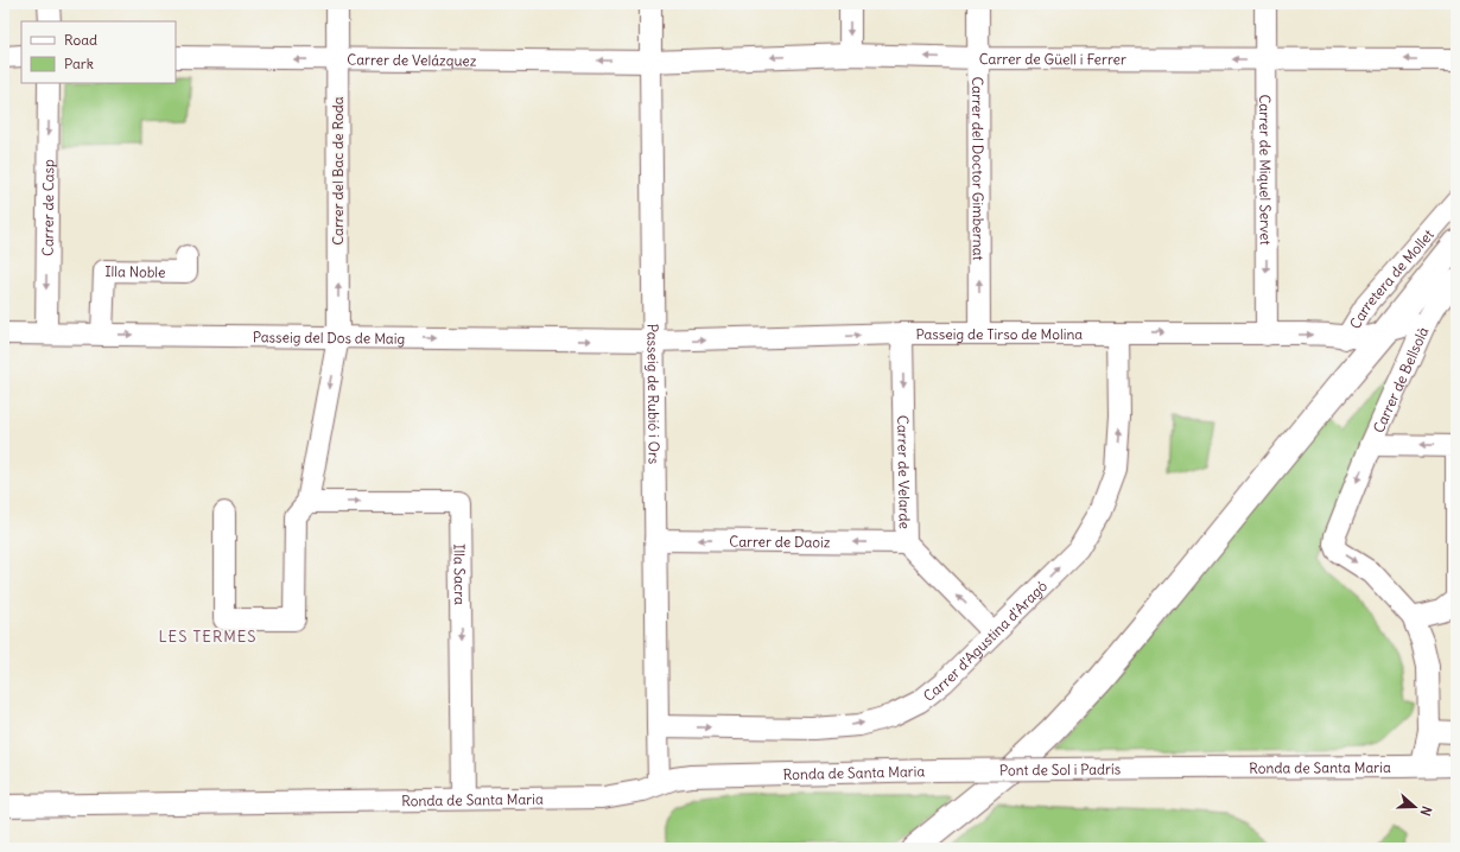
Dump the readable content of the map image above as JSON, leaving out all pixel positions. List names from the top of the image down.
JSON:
{
  "streets": {
    "main road": ["Carretera de Mollet"],
    "street": [
      "Carrer de Güell i Ferrer",
      "Carrer de Velázquez",
      "Carrer del Doctor Gimbernat",
      "Carrer de Miquel Servet",
      "Carrer del Bac de Roda",
      "Carrer de Casp",
      "Illa Noble",
      "Passeig de Tirso de Molina",
      "Passeig del Dos de Maig",
      "Carrer de Bellsolà",
      "Passeig de Rubió i Ors",
      "Carrer de Velarde",
      "Carrer de Daoiz",
      "Illa Sacra",
      "Carrer d'Agustina d'Aragó",
      "Ronda de Santa Maria",
      "Pont de Sol i Padrís"
    ]
  },
  "crossings": [
    ["Carrer de Güell i Ferrer", "Carrer de Velázquez"],
    ["Carrer de Güell i Ferrer", "Carrer del Doctor Gimbernat"],
    ["Carrer de Güell i Ferrer", "Carrer de Miquel Servet"],
    ["Carrer de Güell i Ferrer", "Passeig de Rubió i Ors"],
    ["Carrer de Velázquez", "Carrer del Bac de Roda"],
    ["Carrer de Velázquez", "Passeig de Rubió i Ors"],
    ["Carrer del Doctor Gimbernat", "Passeig de Tirso de Molina"],
    ["Carrer de Miquel Servet", "Passeig de Tirso de Molina"],
    ["Carrer del Bac de Roda", "Passeig del Dos de Maig"],
    ["Carrer de Casp", "Passeig del Dos de Maig"],
    ["Illa Noble", "Passeig del Dos de Maig"],
    ["Carretera de Mollet", "Passeig de Tirso de Molina"],
    ["Carretera de Mollet", "Carrer de Bellsolà"],
    ["Passeig de Tirso de Molina", "Passeig del Dos de Maig"],
    ["Passeig de Tirso de Molina", "Carrer de Bellsolà"],
    ["Passeig de Tirso de Molina", "Passeig de Rubió i Ors"],
    ["Passeig de Tirso de Molina", "Carrer de Velarde"],
    ["Passeig de Tirso de Molina", "Carrer d'Agustina d'Aragó"],
    ["Passeig del Dos de Maig", "Passeig de Rubió i Ors"],
    ["Carrer de Bellsolà", "Ronda de Santa Maria"],
    ["Passeig de Rubió i Ors", "Carrer de Daoiz"],
    ["Passeig de Rubió i Ors", "Carrer d'Agustina d'Aragó"],
    ["Passeig de Rubió i Ors", "Ronda de Santa Maria"],
    ["Carrer de Velarde", "Carrer de Daoiz"],
    ["Carrer de Velarde", "Carrer d'Agustina d'Aragó"],
    ["Illa Sacra", "Ronda de Santa Maria"],
    ["Ronda de Santa Maria", "Pont de Sol i Padrís"]
  ],
  "one_way": [
    "Carrer de Güell i Ferrer",
    "Carrer de Velázquez",
    "Carrer del Doctor Gimbernat",
    "Carrer de Miquel Servet",
    "Carrer del Bac de Roda",
    "Carrer de Casp",
    "Passeig de Tirso de Molina",
    "Passeig del Dos de Maig",
    "Carrer de Daoiz",
    "Carrer d'Agustina d'Aragó"
  ],
  "districts": ["LES TERMES"],
  "legend": ["Road", "Park"],
  "north": "right"
}
